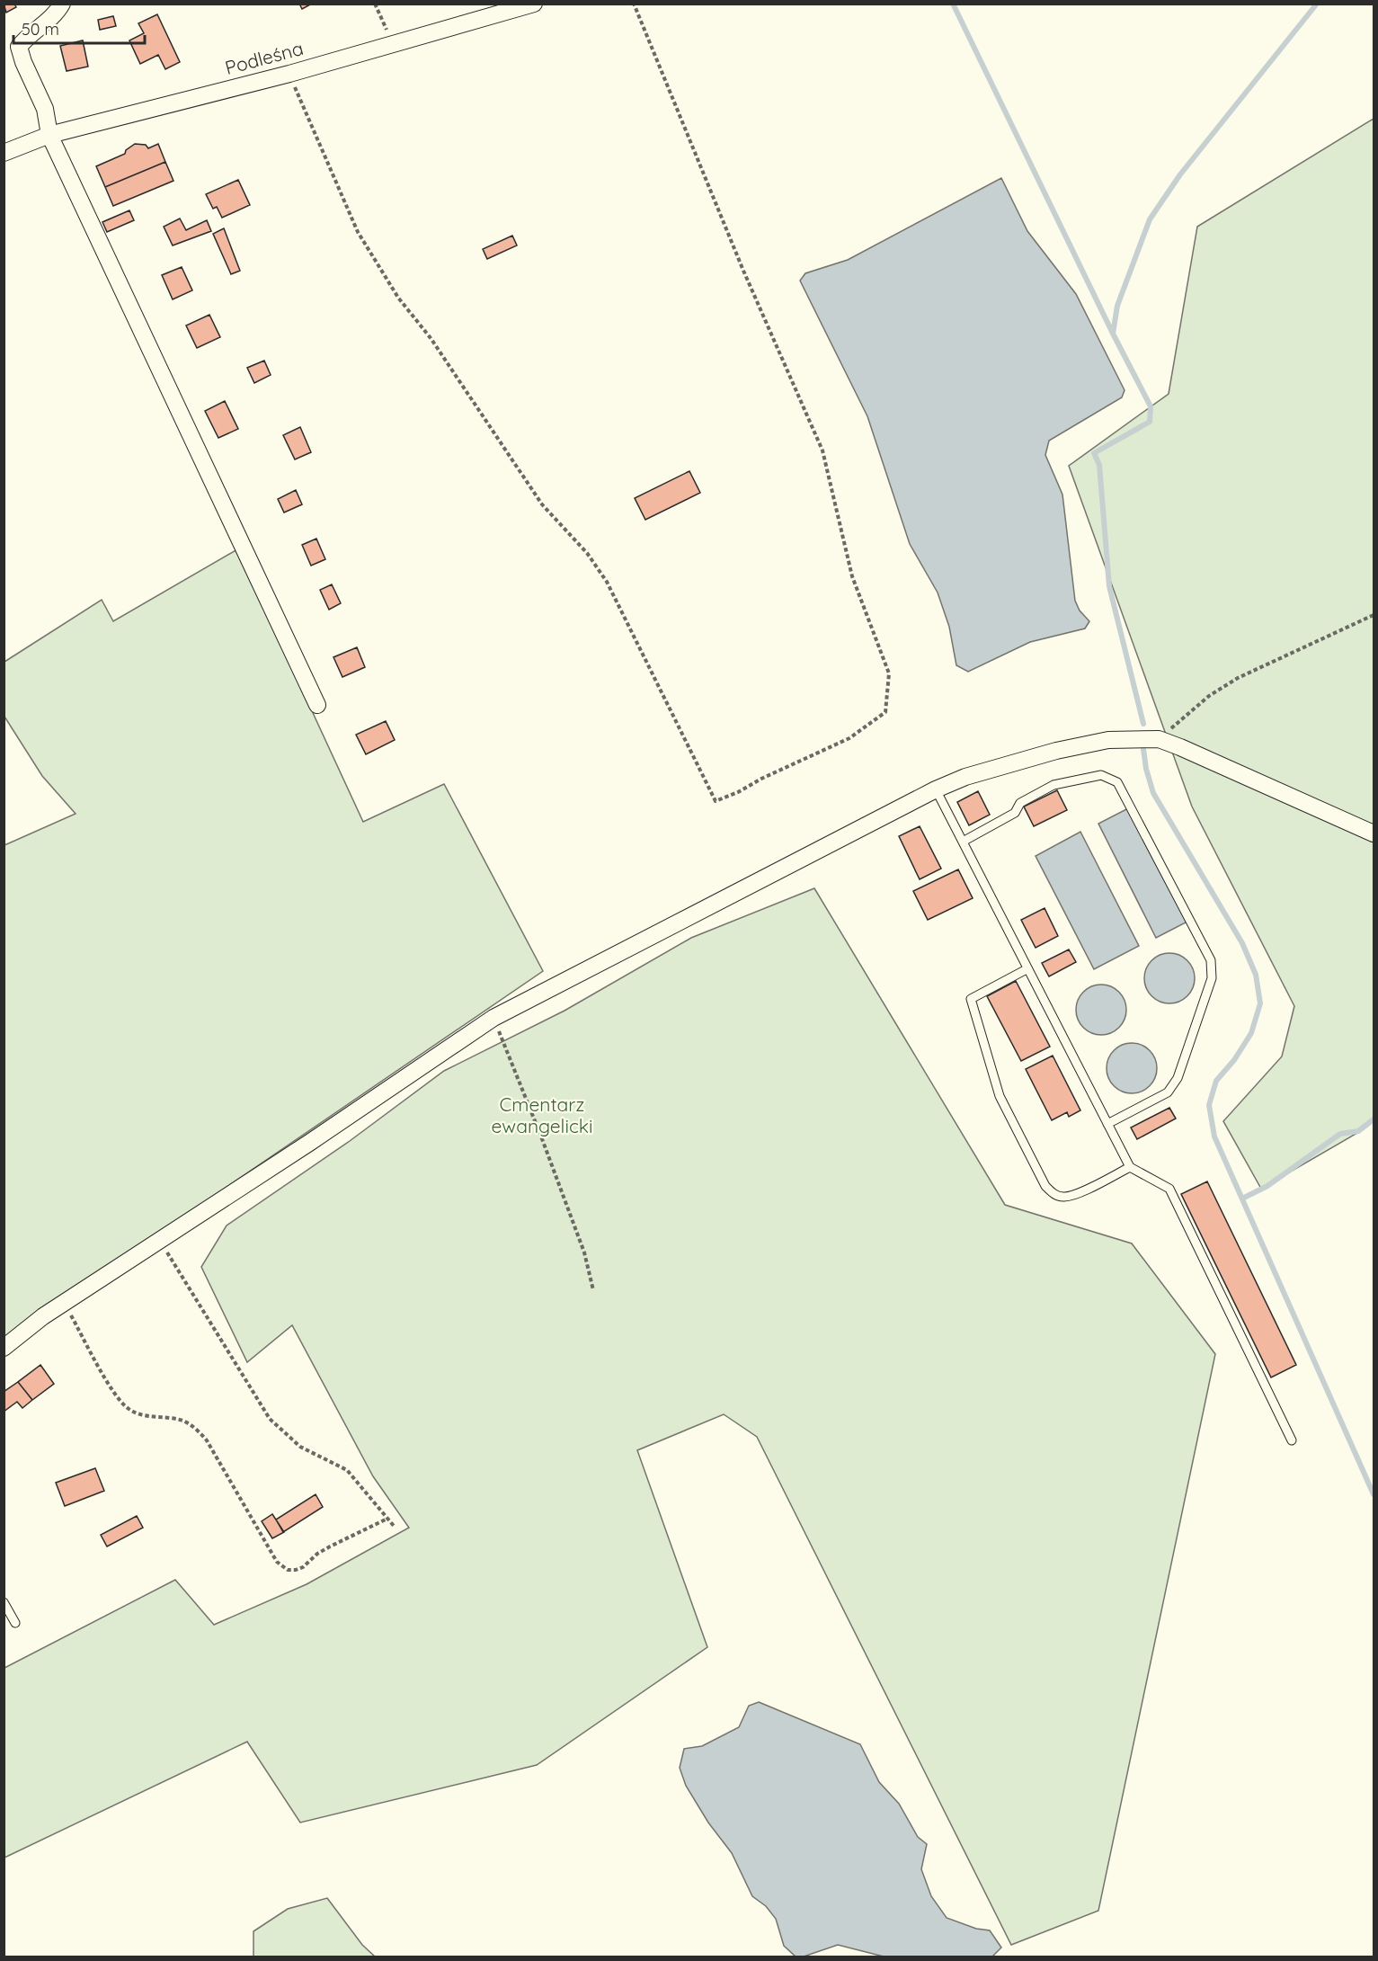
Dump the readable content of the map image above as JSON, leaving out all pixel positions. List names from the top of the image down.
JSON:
{
  "streets": {
    "street": ["Podleśna"]
  },
  "parks": ["Cmentarz ewangelicki"],
  "scale_bar": "50 m"
}
